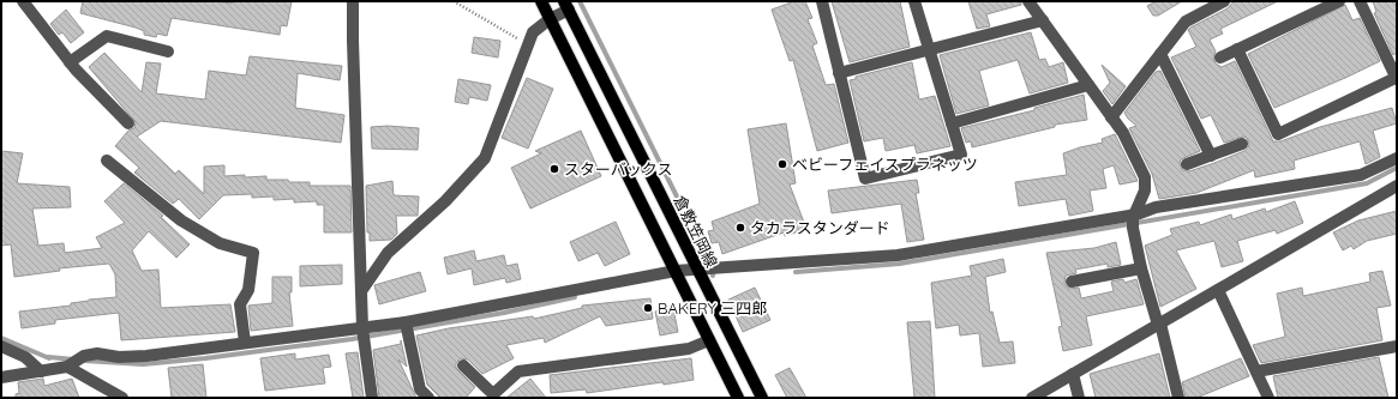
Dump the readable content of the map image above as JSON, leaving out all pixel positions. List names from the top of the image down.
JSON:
{
  "streets": {
    "main road": ["倉敷笠岡線"]
  },
  "places": [
    "ベビーフェイスプラネッツ",
    "スターバックス",
    "タカラスタンダード",
    "BAKERY 三四郎"
  ]
}
